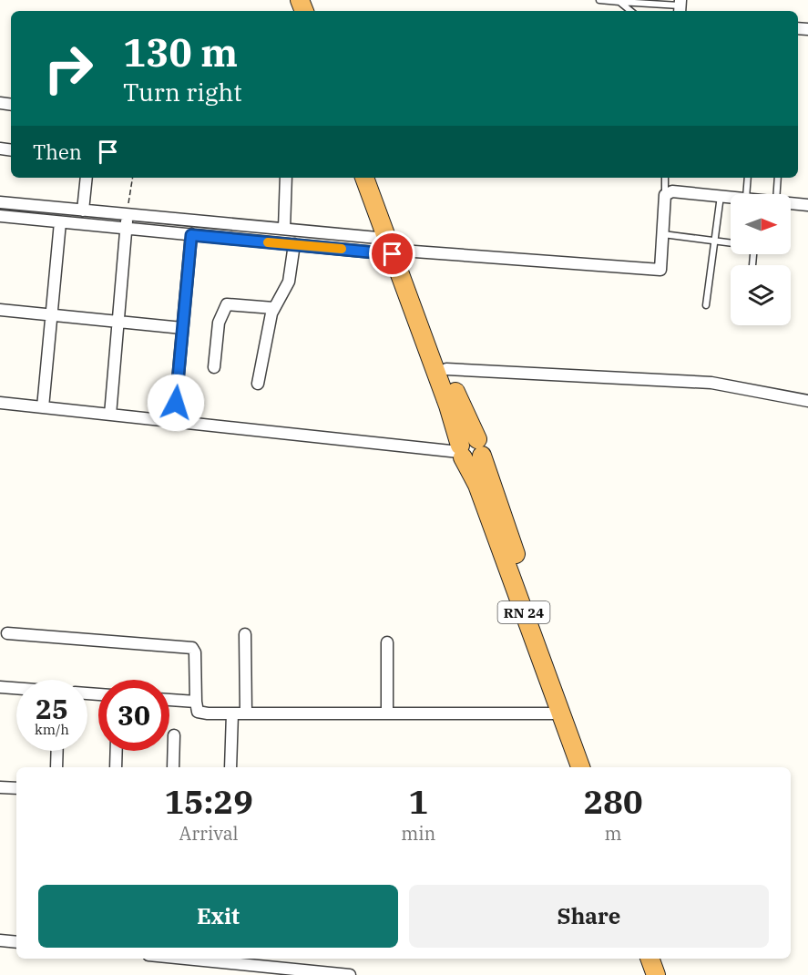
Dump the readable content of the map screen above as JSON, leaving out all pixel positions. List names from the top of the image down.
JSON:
{
  "streets": {
    "highway": ["RN 24"]
  },
  "north": "right",
  "page": {
    "turn": ["130 m", "Turn right"],
    "then": "Then",
    "speed": "25 km/h",
    "limit": "30",
    "eta": [
      "15:29",
      "Arrival",
      "1",
      "min",
      "280",
      "m"
    ],
    "buttons": ["Exit", "Share"]
  }
}
